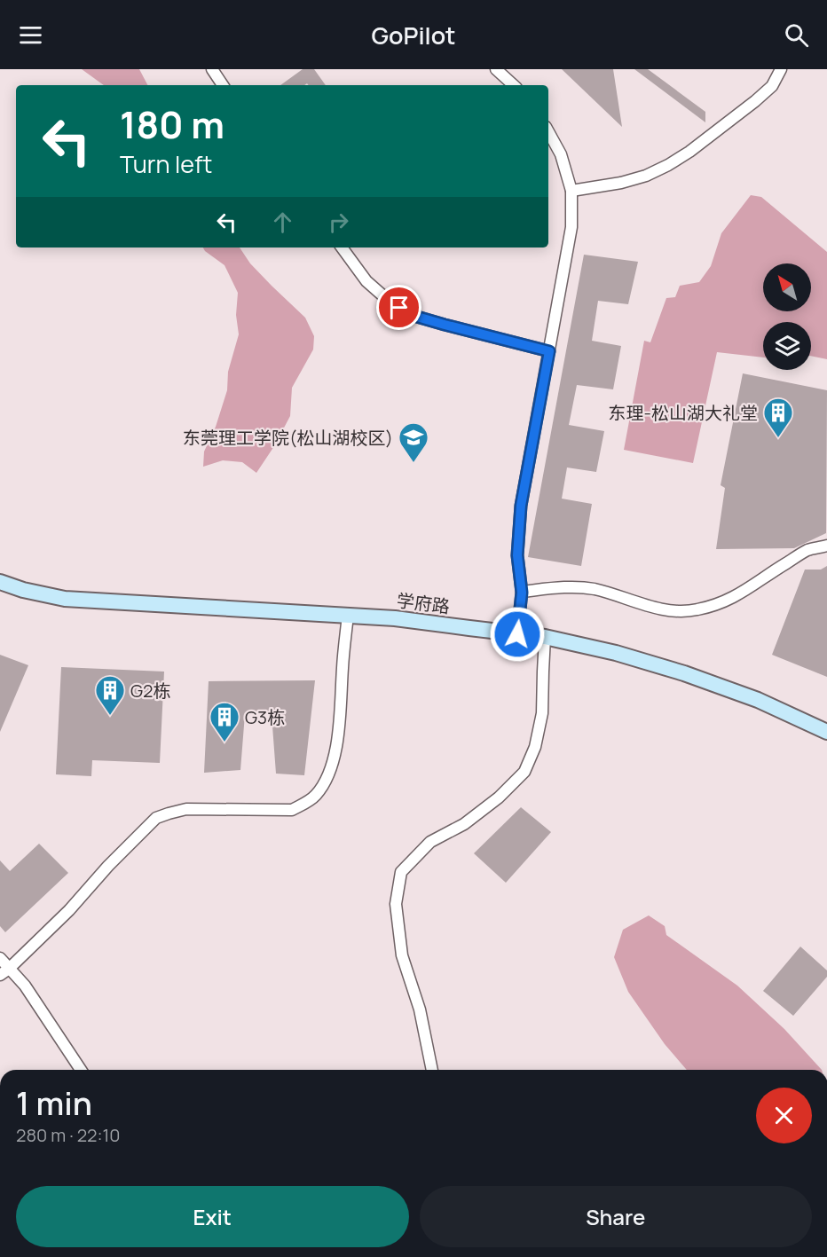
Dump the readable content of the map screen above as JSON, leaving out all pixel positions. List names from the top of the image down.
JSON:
{
  "streets": {
    "street": ["学府路"]
  },
  "places": {
    "building": ["东理-松山湖大礼堂", "G2栋", "G3栋"],
    "school or university": ["东莞理工学院(松山湖校区)"]
  },
  "north": "top left",
  "page": {
    "header": "GoPilot",
    "turn": ["180 m", "Turn left"],
    "heading": ["1 min", "280 m · 22:10"],
    "buttons": ["Exit", "Share"]
  }
}
